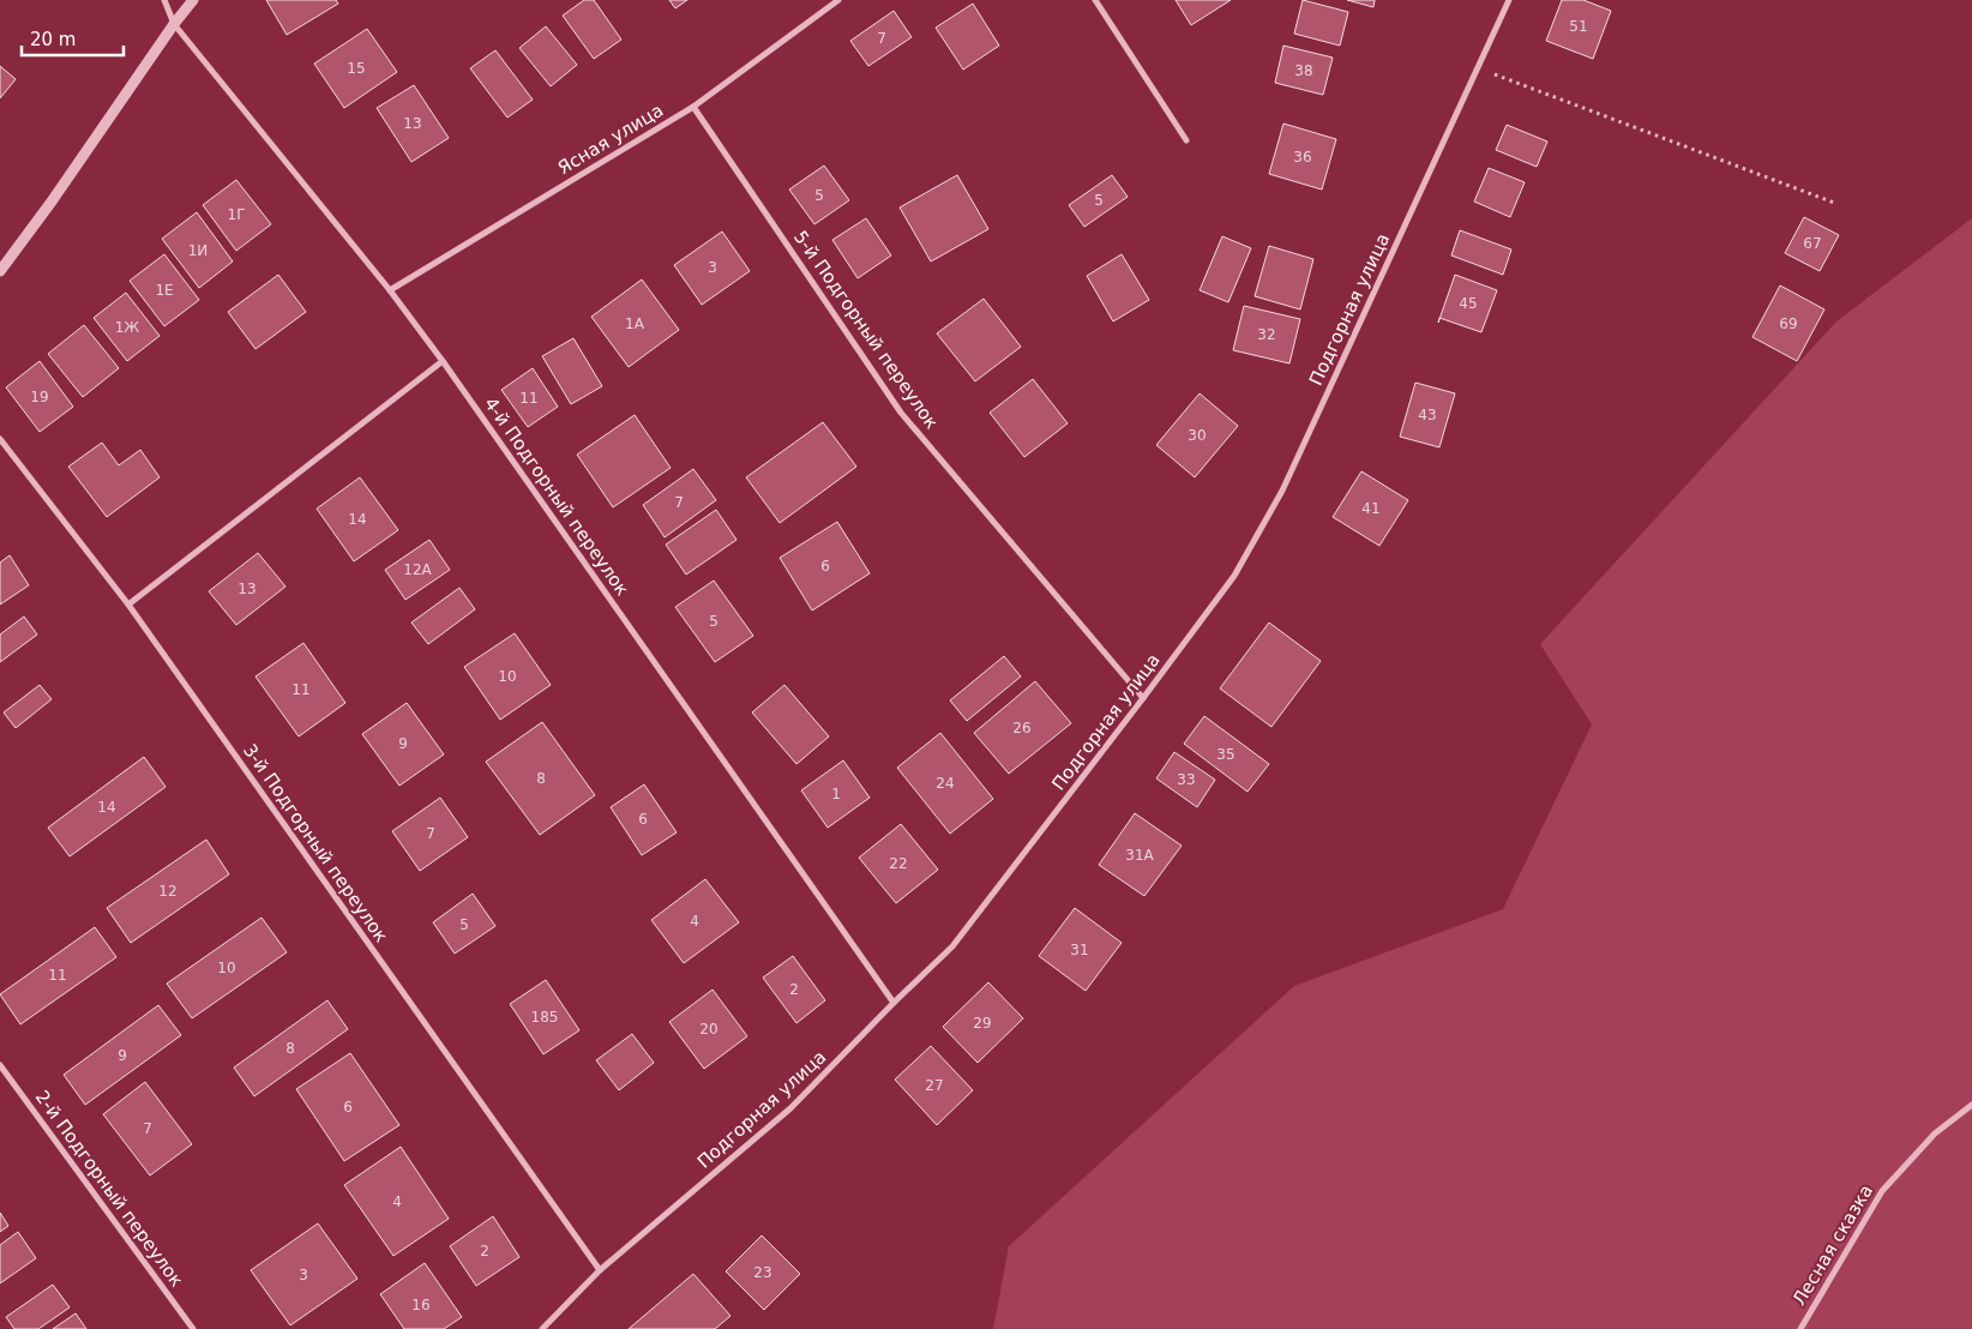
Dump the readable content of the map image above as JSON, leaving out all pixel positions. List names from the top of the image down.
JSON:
{
  "streets": {
    "street": [
      "Ясная улица",
      "Подгорная улица",
      "5-й Подгорный переулок",
      "4-й Подгорный переулок",
      "3-й Подгорный переулок",
      "2-й Подгорный переулок",
      "Лесная сказка"
    ]
  },
  "crossings": [
    ["Ясная улица", "5-й Подгорный переулок"],
    ["Ясная улица", "4-й Подгорный переулок"],
    ["Подгорная улица", "5-й Подгорный переулок"],
    ["Подгорная улица", "4-й Подгорный переулок"],
    ["Подгорная улица", "3-й Подгорный переулок"]
  ],
  "house_numbers": [
    "51",
    "7",
    "15",
    "38",
    "13",
    "36",
    "5",
    "5",
    "1Г",
    "67",
    "1И",
    "3",
    "1Е",
    "45",
    "1А",
    "69",
    "1Ж",
    "32",
    "19",
    "11",
    "43",
    "30",
    "7",
    "41",
    "14",
    "6",
    "12А",
    "13",
    "5",
    "10",
    "11",
    "26",
    "9",
    "35",
    "8",
    "33",
    "24",
    "1",
    "14",
    "6",
    "7",
    "31А",
    "22",
    "12",
    "4",
    "5",
    "31",
    "10",
    "11",
    "2",
    "185",
    "29",
    "20",
    "8",
    "9",
    "27",
    "6",
    "7",
    "4",
    "2",
    "23",
    "3",
    "16"
  ],
  "scale_bar": "20 m"
}
